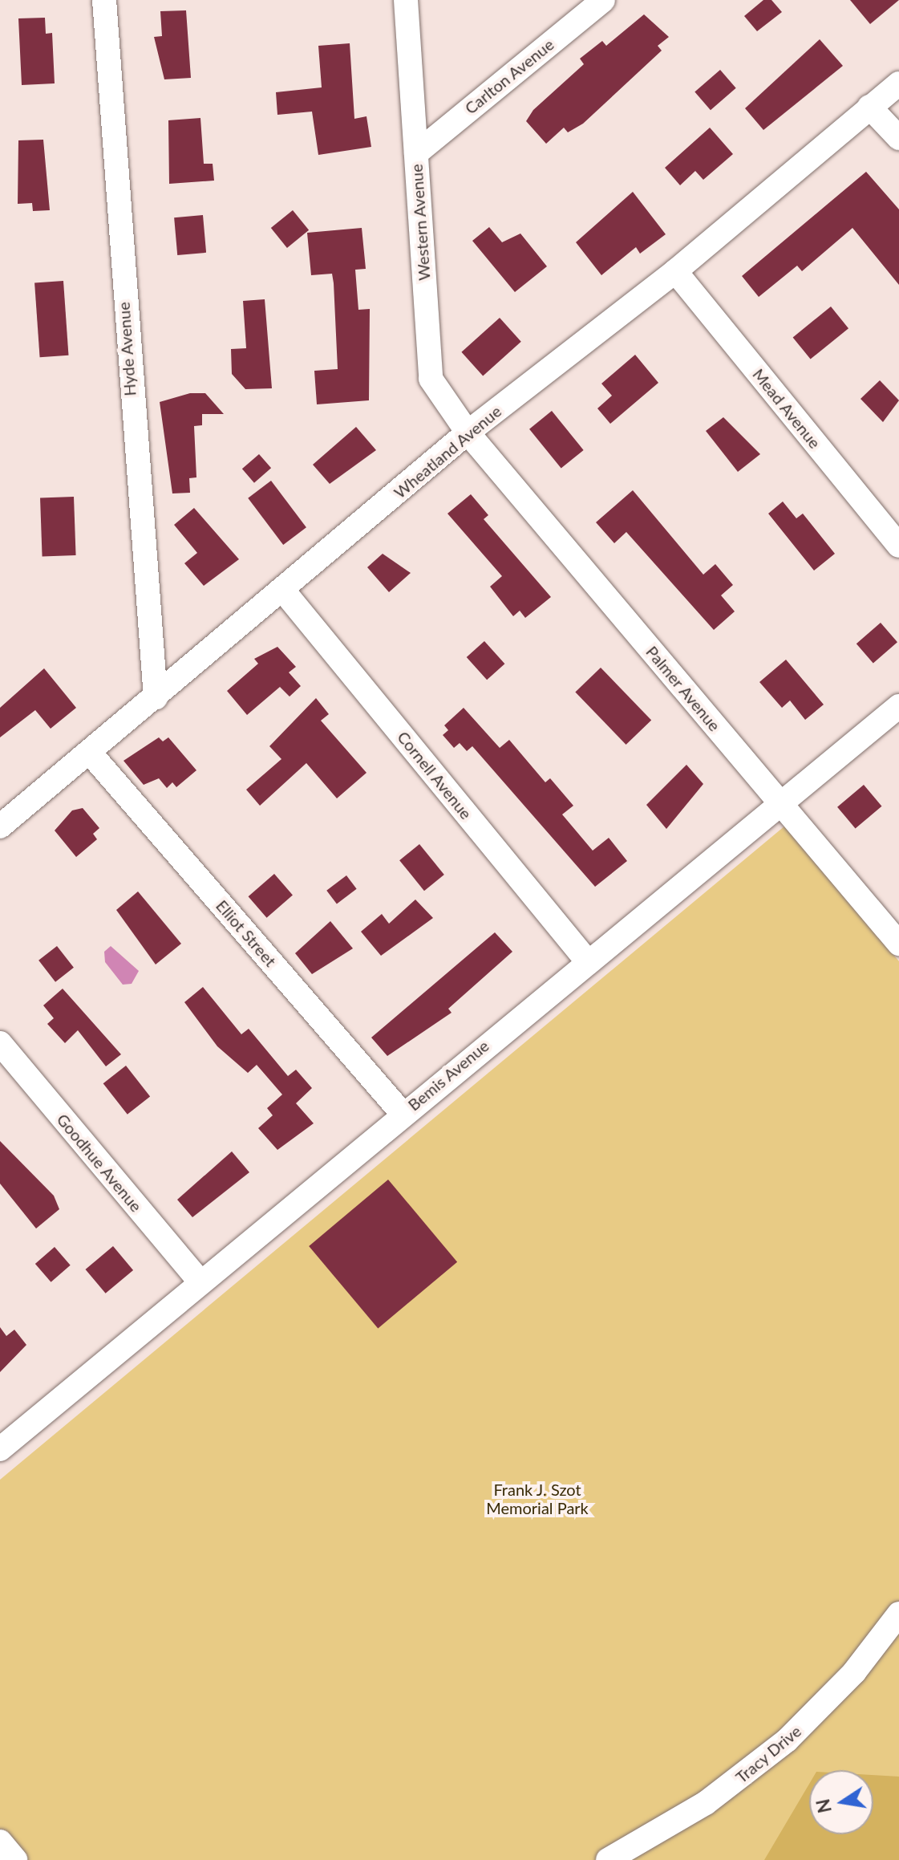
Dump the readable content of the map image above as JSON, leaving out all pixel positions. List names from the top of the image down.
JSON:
{
  "streets": {
    "street": [
      "Carlton Avenue",
      "Western Avenue",
      "Hyde Avenue",
      "Mead Avenue",
      "Wheatland Avenue",
      "Palmer Avenue",
      "Cornell Avenue",
      "Elliot Street",
      "Bemis Avenue",
      "Goodhue Avenue",
      "Tracy Drive"
    ]
  },
  "crossings": [
    ["Carlton Avenue", "Western Avenue"],
    ["Western Avenue", "Wheatland Avenue"],
    ["Western Avenue", "Palmer Avenue"],
    ["Hyde Avenue", "Wheatland Avenue"],
    ["Mead Avenue", "Wheatland Avenue"],
    ["Wheatland Avenue", "Palmer Avenue"],
    ["Wheatland Avenue", "Cornell Avenue"],
    ["Wheatland Avenue", "Elliot Street"],
    ["Palmer Avenue", "Bemis Avenue"],
    ["Cornell Avenue", "Bemis Avenue"],
    ["Elliot Street", "Bemis Avenue"],
    ["Bemis Avenue", "Goodhue Avenue"]
  ],
  "parks": ["Frank J. Szot Memorial Park"],
  "north": "left"
}
